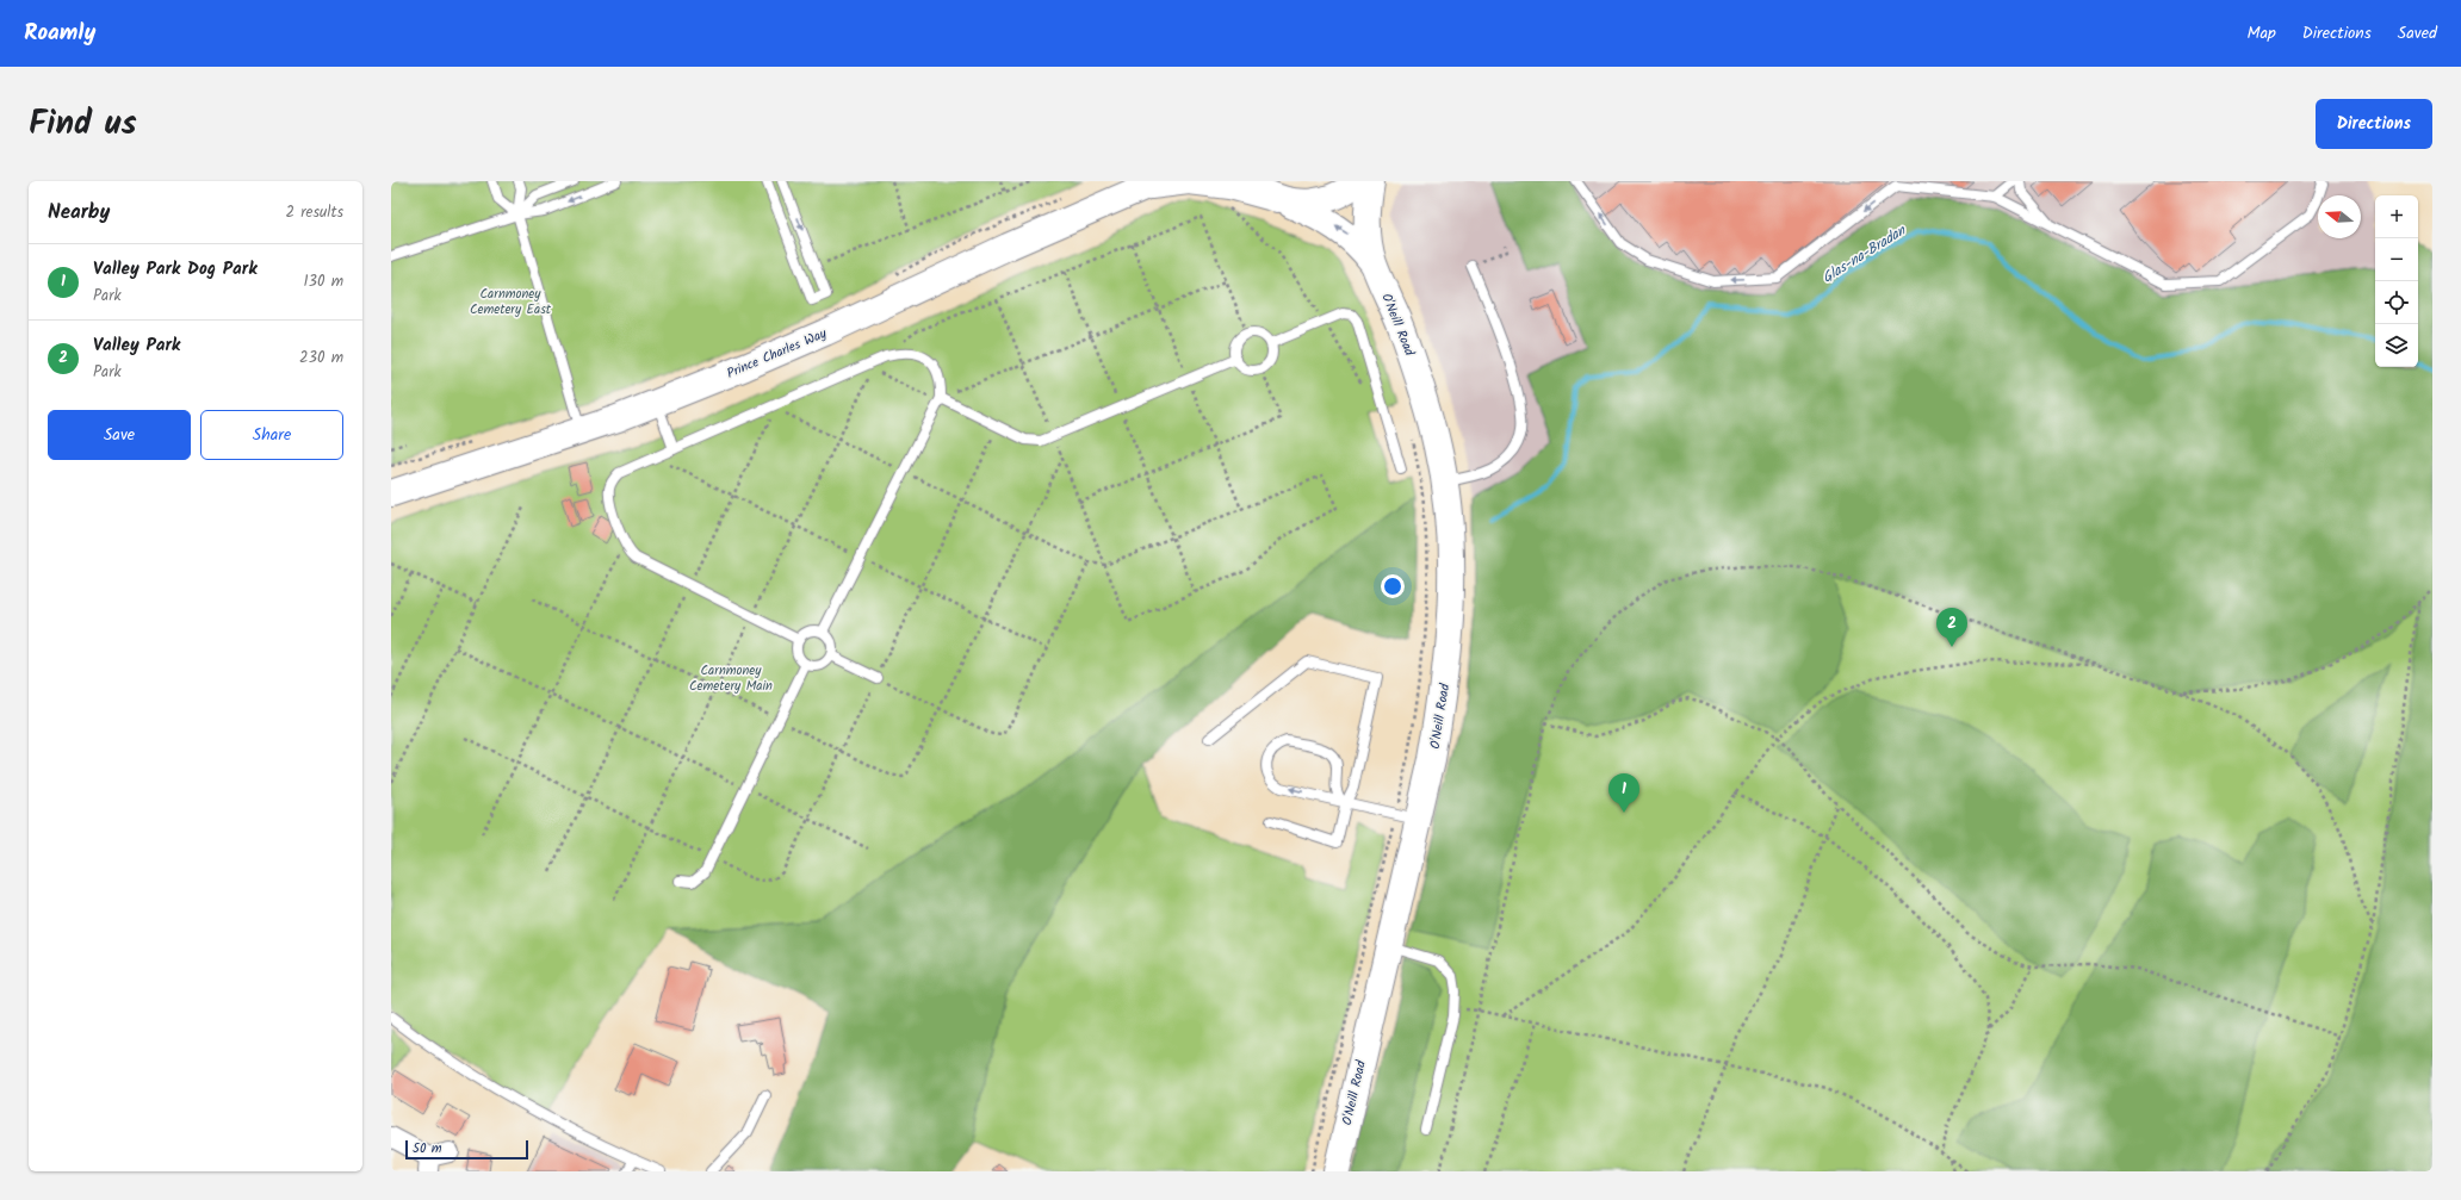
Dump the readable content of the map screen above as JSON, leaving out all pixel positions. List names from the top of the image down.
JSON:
{
  "streets": {
    "main road": ["O'Neill Road", "Prince Charles Way"]
  },
  "crossings": [
    ["O'Neill Road", "Prince Charles Way"]
  ],
  "water": ["Glas-na-Bradan"],
  "parks": ["Carnmoney Cemetery East", "Carnmoney Cemetery Main"],
  "scale_bar": "50 m",
  "north": "left",
  "page": {
    "header": "Roamly",
    "nav": ["Map", "Directions", "Saved"],
    "title": "Find us",
    "buttons": [
      "Directions",
      ["Save", "Share"]
    ],
    "heading": ["Nearby", "2 results"],
    "map_buttons": ["+", "−"],
    "list": [
      {
        "mark": "1",
        "name": "Valley Park Dog Park",
        "note": "Park",
        "value": "130 m"
      },
      {
        "mark": "2",
        "name": "Valley Park",
        "note": "Park",
        "value": "230 m"
      }
    ],
    "pins": ["2", "1"],
    "scale": "50 m"
  }
}
